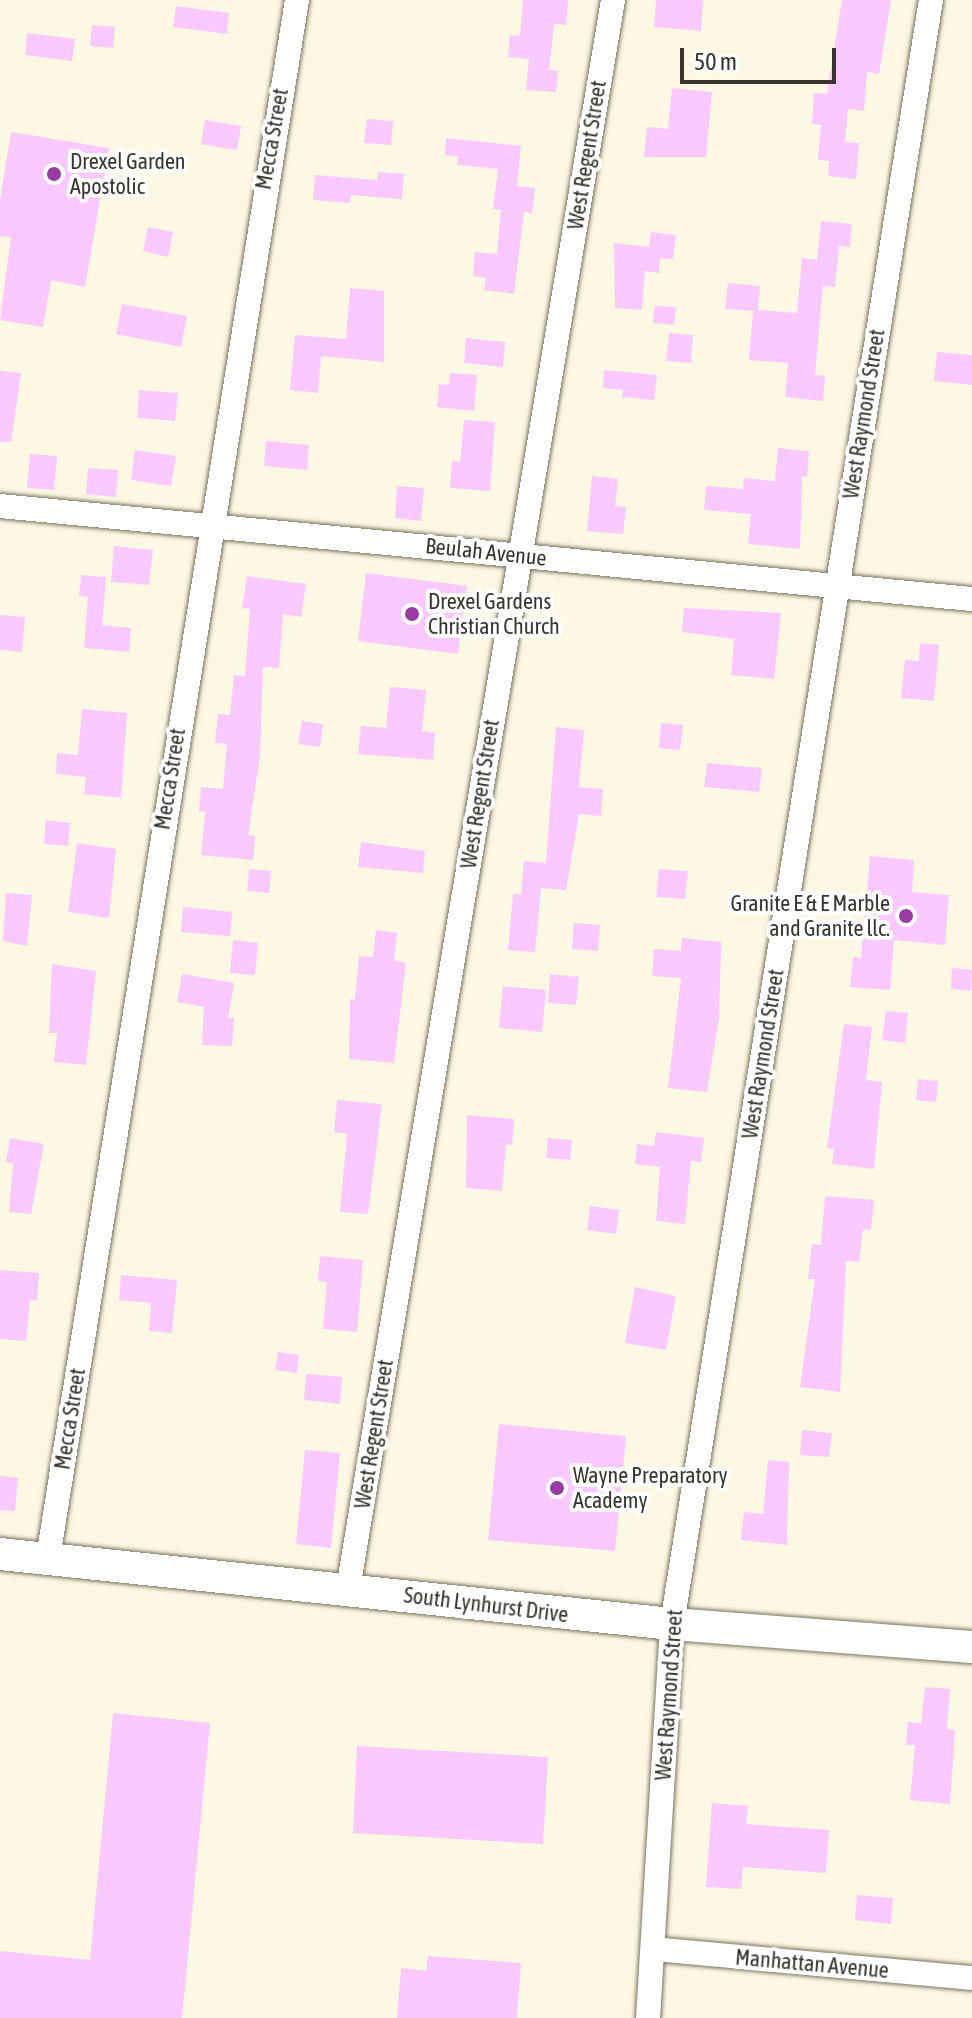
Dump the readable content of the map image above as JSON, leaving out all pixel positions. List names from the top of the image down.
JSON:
{
  "streets": {
    "main road": ["South Lynhurst Drive"],
    "street": [
      "Mecca Street",
      "West Regent Street",
      "West Raymond Street",
      "Beulah Avenue",
      "Manhattan Avenue"
    ]
  },
  "crossings": [
    ["Mecca Street", "Beulah Avenue"],
    ["Mecca Street", "South Lynhurst Drive"],
    ["West Regent Street", "Beulah Avenue"],
    ["West Regent Street", "South Lynhurst Drive"],
    ["West Raymond Street", "Beulah Avenue"],
    ["West Raymond Street", "South Lynhurst Drive"],
    ["West Raymond Street", "Manhattan Avenue"]
  ],
  "places": [
    "Drexel Garden Apostolic",
    "Drexel Gardens Christian Church",
    "Granite E & E Marble and Granite llc.",
    "Wayne Preparatory Academy"
  ],
  "scale_bar": "50 m"
}
